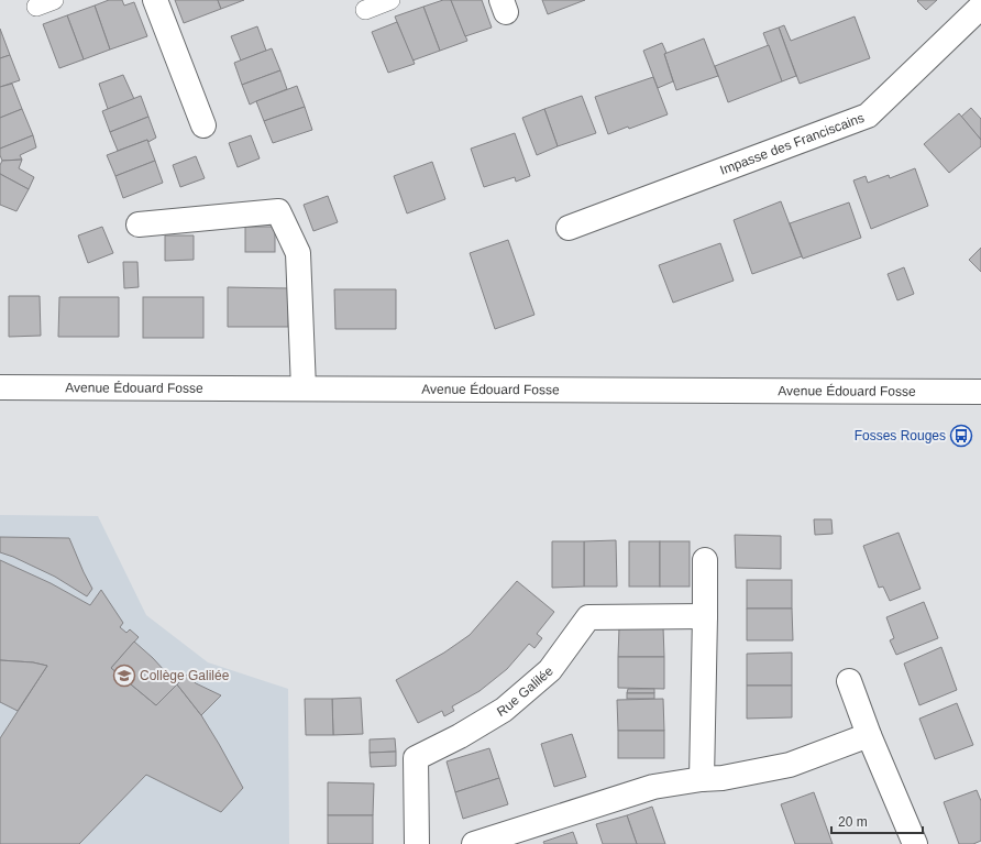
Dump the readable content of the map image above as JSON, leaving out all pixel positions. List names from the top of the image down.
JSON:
{
  "streets": {
    "street": ["Impasse des Franciscains", "Avenue Édouard Fosse", "Rue Galilée"]
  },
  "places": {
    "bus stop": ["Fosses Rouges"],
    "school or university": ["Collège Galilée"]
  },
  "scale_bar": "20 m"
}
